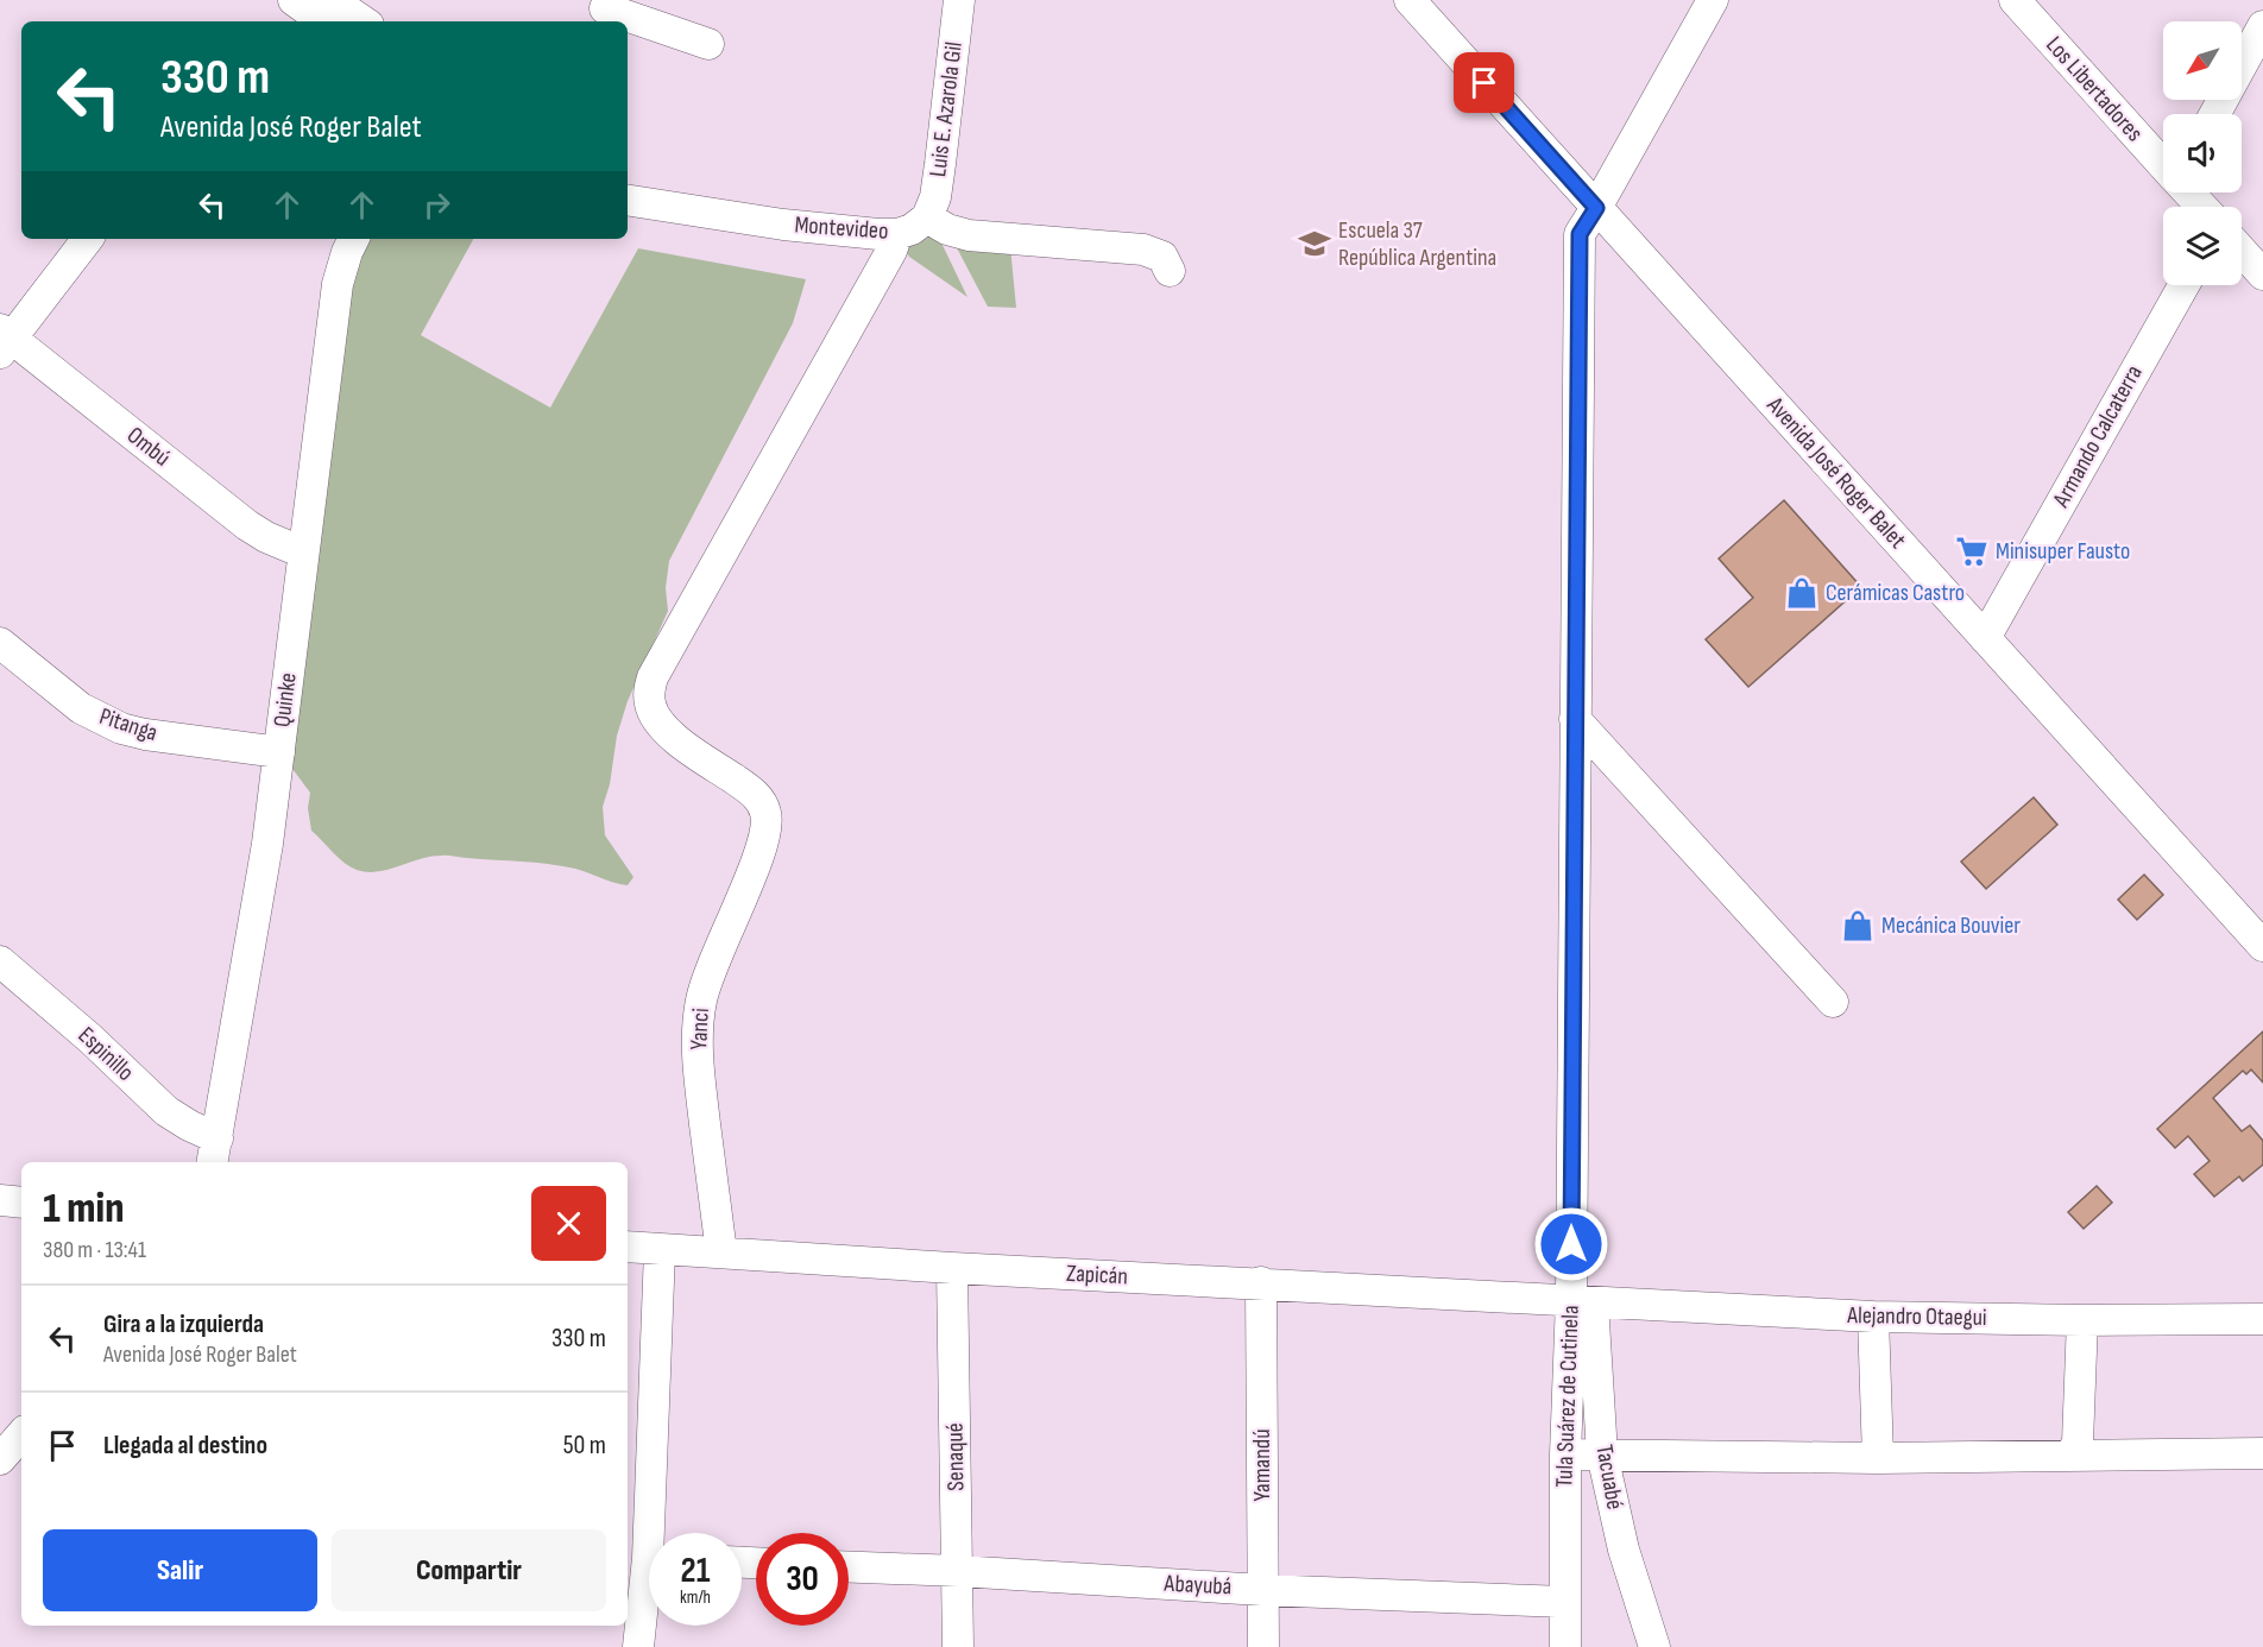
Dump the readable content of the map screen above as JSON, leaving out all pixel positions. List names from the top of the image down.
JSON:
{
  "streets": {
    "street": [
      "Los Libertadores",
      "Luis E. Azarola Gil",
      "Montevideo",
      "Armando Calcaterra",
      "Ombú",
      "Avenida José Roger Balet",
      "Quinke",
      "Pitanga",
      "Yanci",
      "Espinillo",
      "Zapicán",
      "Alejandro Otaegui",
      "Tula Suárez de Cutinela",
      "Senaqué",
      "Yamandú",
      "Tacuabé",
      "Abayubá"
    ]
  },
  "crossings": [
    ["Luis E. Azarola Gil", "Montevideo"],
    ["Montevideo", "Yanci"],
    ["Armando Calcaterra", "Avenida José Roger Balet"],
    ["Ombú", "Quinke"],
    ["Avenida José Roger Balet", "Tula Suárez de Cutinela"],
    ["Quinke", "Pitanga"],
    ["Quinke", "Espinillo"],
    ["Yanci", "Zapicán"],
    ["Zapicán", "Alejandro Otaegui"],
    ["Zapicán", "Tula Suárez de Cutinela"],
    ["Zapicán", "Senaqué"],
    ["Zapicán", "Yamandú"],
    ["Zapicán", "Tacuabé"],
    ["Alejandro Otaegui", "Tula Suárez de Cutinela"],
    ["Alejandro Otaegui", "Tacuabé"],
    ["Tula Suárez de Cutinela", "Tacuabé"],
    ["Tula Suárez de Cutinela", "Abayubá"],
    ["Senaqué", "Abayubá"],
    ["Yamandú", "Abayubá"]
  ],
  "places": {
    "school or university": ["Escuela 37 República Argentina"],
    "supermarket": ["Minisuper Fausto"],
    "shop": ["Cerámicas Castro", "Mecánica Bouvier"]
  },
  "north": "bottom left",
  "page": {
    "turn": ["330 m", "Avenida José Roger Balet"],
    "heading": ["1 min", "380 m · 13:41"],
    "list": [
      {
        "name": "Gira a la izquierda",
        "note": "Avenida José Roger Balet",
        "value": "330 m"
      },
      {
        "name": "Llegada al destino",
        "value": "50 m"
      }
    ],
    "buttons": ["Salir", "Compartir"],
    "speed": "21 km/h",
    "limit": "30"
  }
}
